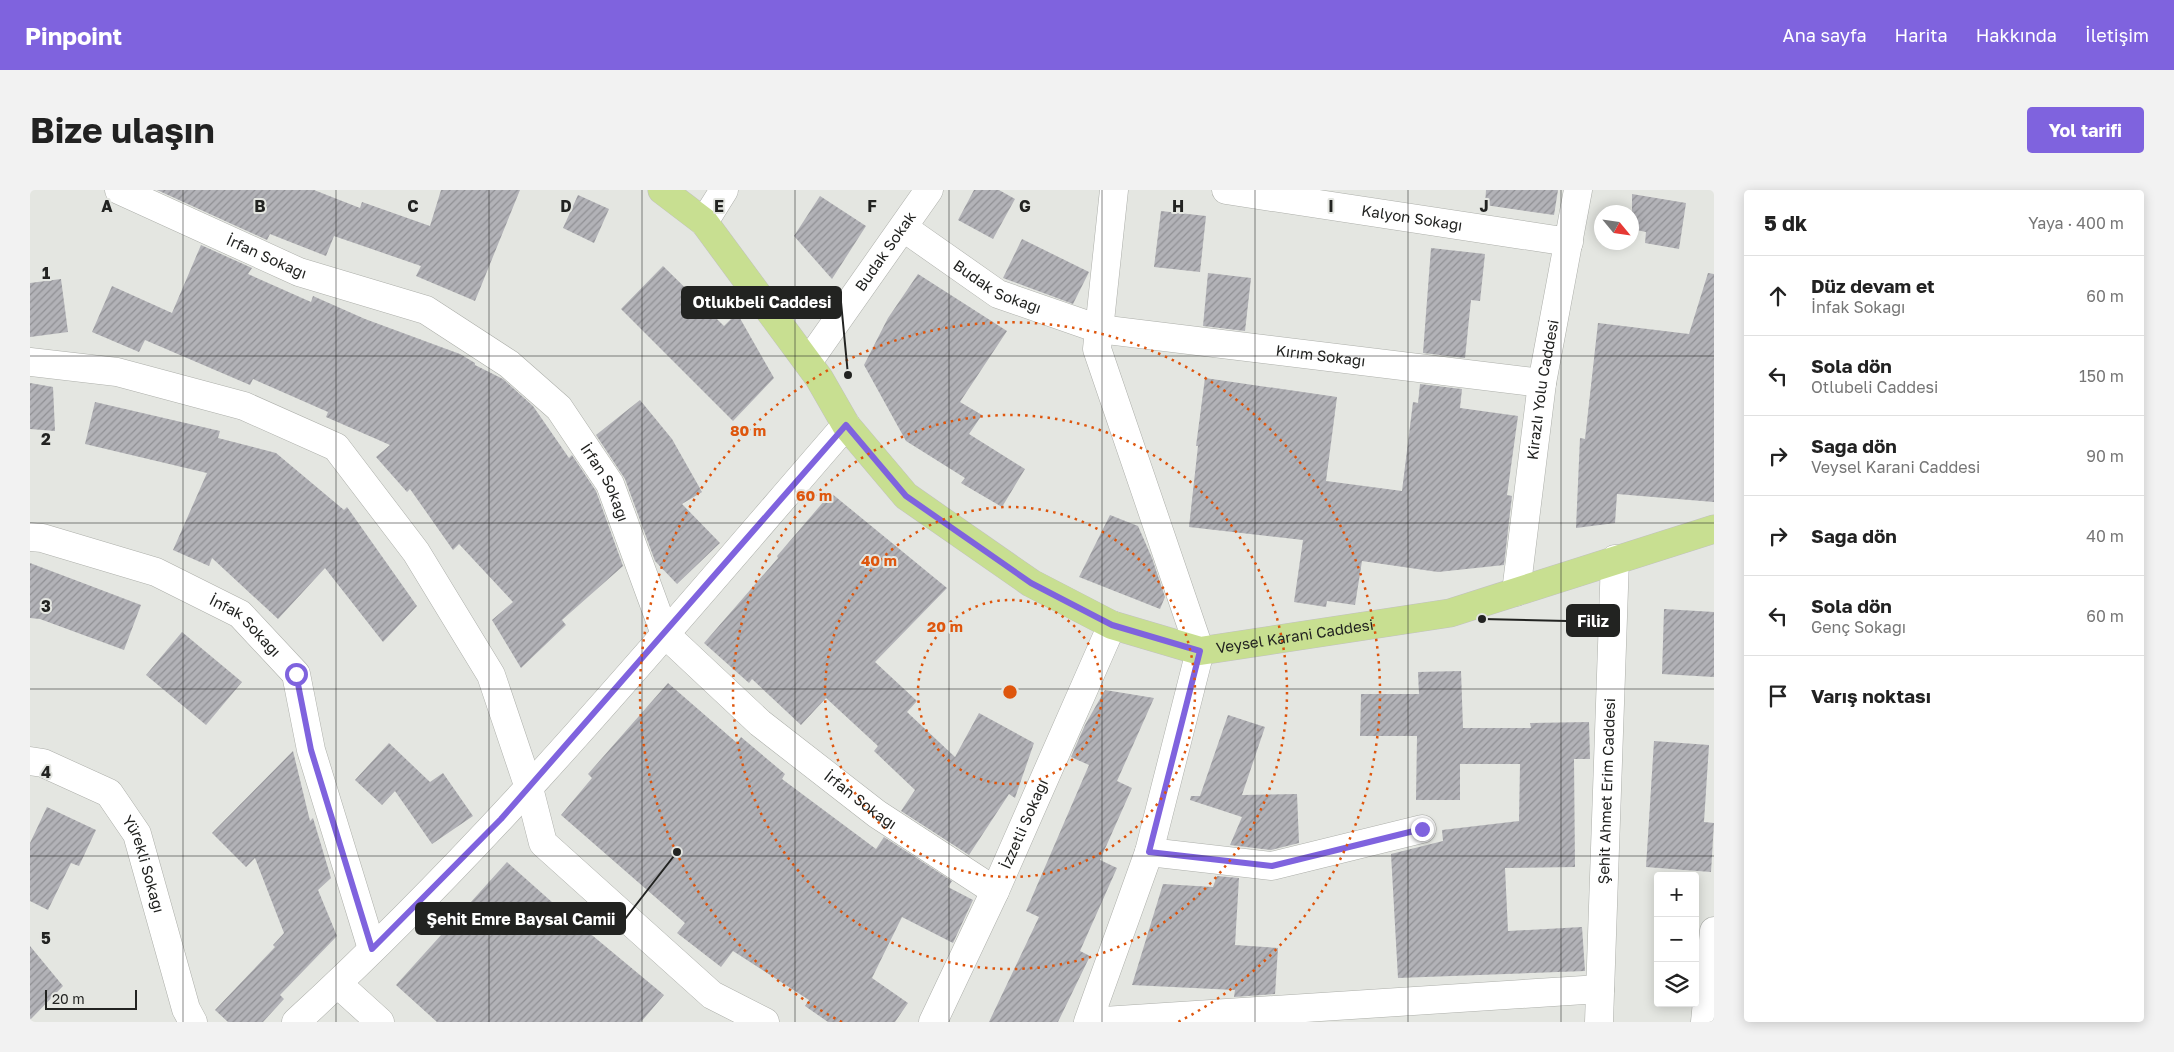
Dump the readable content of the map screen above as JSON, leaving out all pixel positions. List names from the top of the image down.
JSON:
{
  "streets": {
    "main road": ["Veysel Karani Caddesi"],
    "street": [
      "Kalyon Sokağı",
      "Budak Sokak",
      "İrfan Sokağı",
      "Budak Sokağı",
      "Kırım Sokağı",
      "Kirazlı Yolu Caddesi",
      "İnfak Sokağı",
      "Şehit Ahmet Erim Caddesi",
      "İzzetli Sokağı",
      "Yürekli Sokağı"
    ]
  },
  "crossings": [
    ["Kalyon Sokağı", "Kirazlı Yolu Caddesi"],
    ["Budak Sokak", "Budak Sokağı"],
    ["Budak Sokak", "Veysel Karani Caddesi"],
    ["İrfan Sokağı", "İzzetli Sokağı"],
    ["Budak Sokağı", "Kırım Sokağı"],
    ["Kırım Sokağı", "Kirazlı Yolu Caddesi"],
    ["Kirazlı Yolu Caddesi", "Veysel Karani Caddesi"],
    ["Veysel Karani Caddesi", "Şehit Ahmet Erim Caddesi"],
    ["Veysel Karani Caddesi", "İzzetli Sokağı"]
  ],
  "places": ["Otlukbeli Caddesi", "Filiz", "Şehit Emre Baysal Camii"],
  "scale_bar": "20 m",
  "north": "bottom right",
  "page": {
    "header": "Pinpoint",
    "nav": [
      "Ana sayfa",
      "Harita",
      "Hakkında",
      "İletişim"
    ],
    "buttons": "Yol tarifi",
    "title": "Bize ulaşın",
    "heading": ["5 dk", "Yaya · 400 m"],
    "list": [
      ["Düz devam et", "İnfak Sokağı", "60 m"],
      ["Sola dön", "Otlubeli Caddesi", "150 m"],
      ["Sağa dön", "Veysel Karani Caddesi", "90 m"],
      ["Sağa dön", "40 m"],
      ["Sola dön", "Genç Sokağı", "60 m"],
      "Varış noktası"
    ],
    "map_buttons": ["+", "−"],
    "scale": "20 m"
  },
  "grid": {
    "columns": [
      "A",
      "B",
      "C",
      "D",
      "E",
      "F",
      "G",
      "H",
      "I",
      "J"
    ],
    "rows": [
      "1",
      "2",
      "3",
      "4",
      "5"
    ]
  },
  "rings": [
    "80 m",
    "60 m",
    "40 m",
    "20 m"
  ]
}
